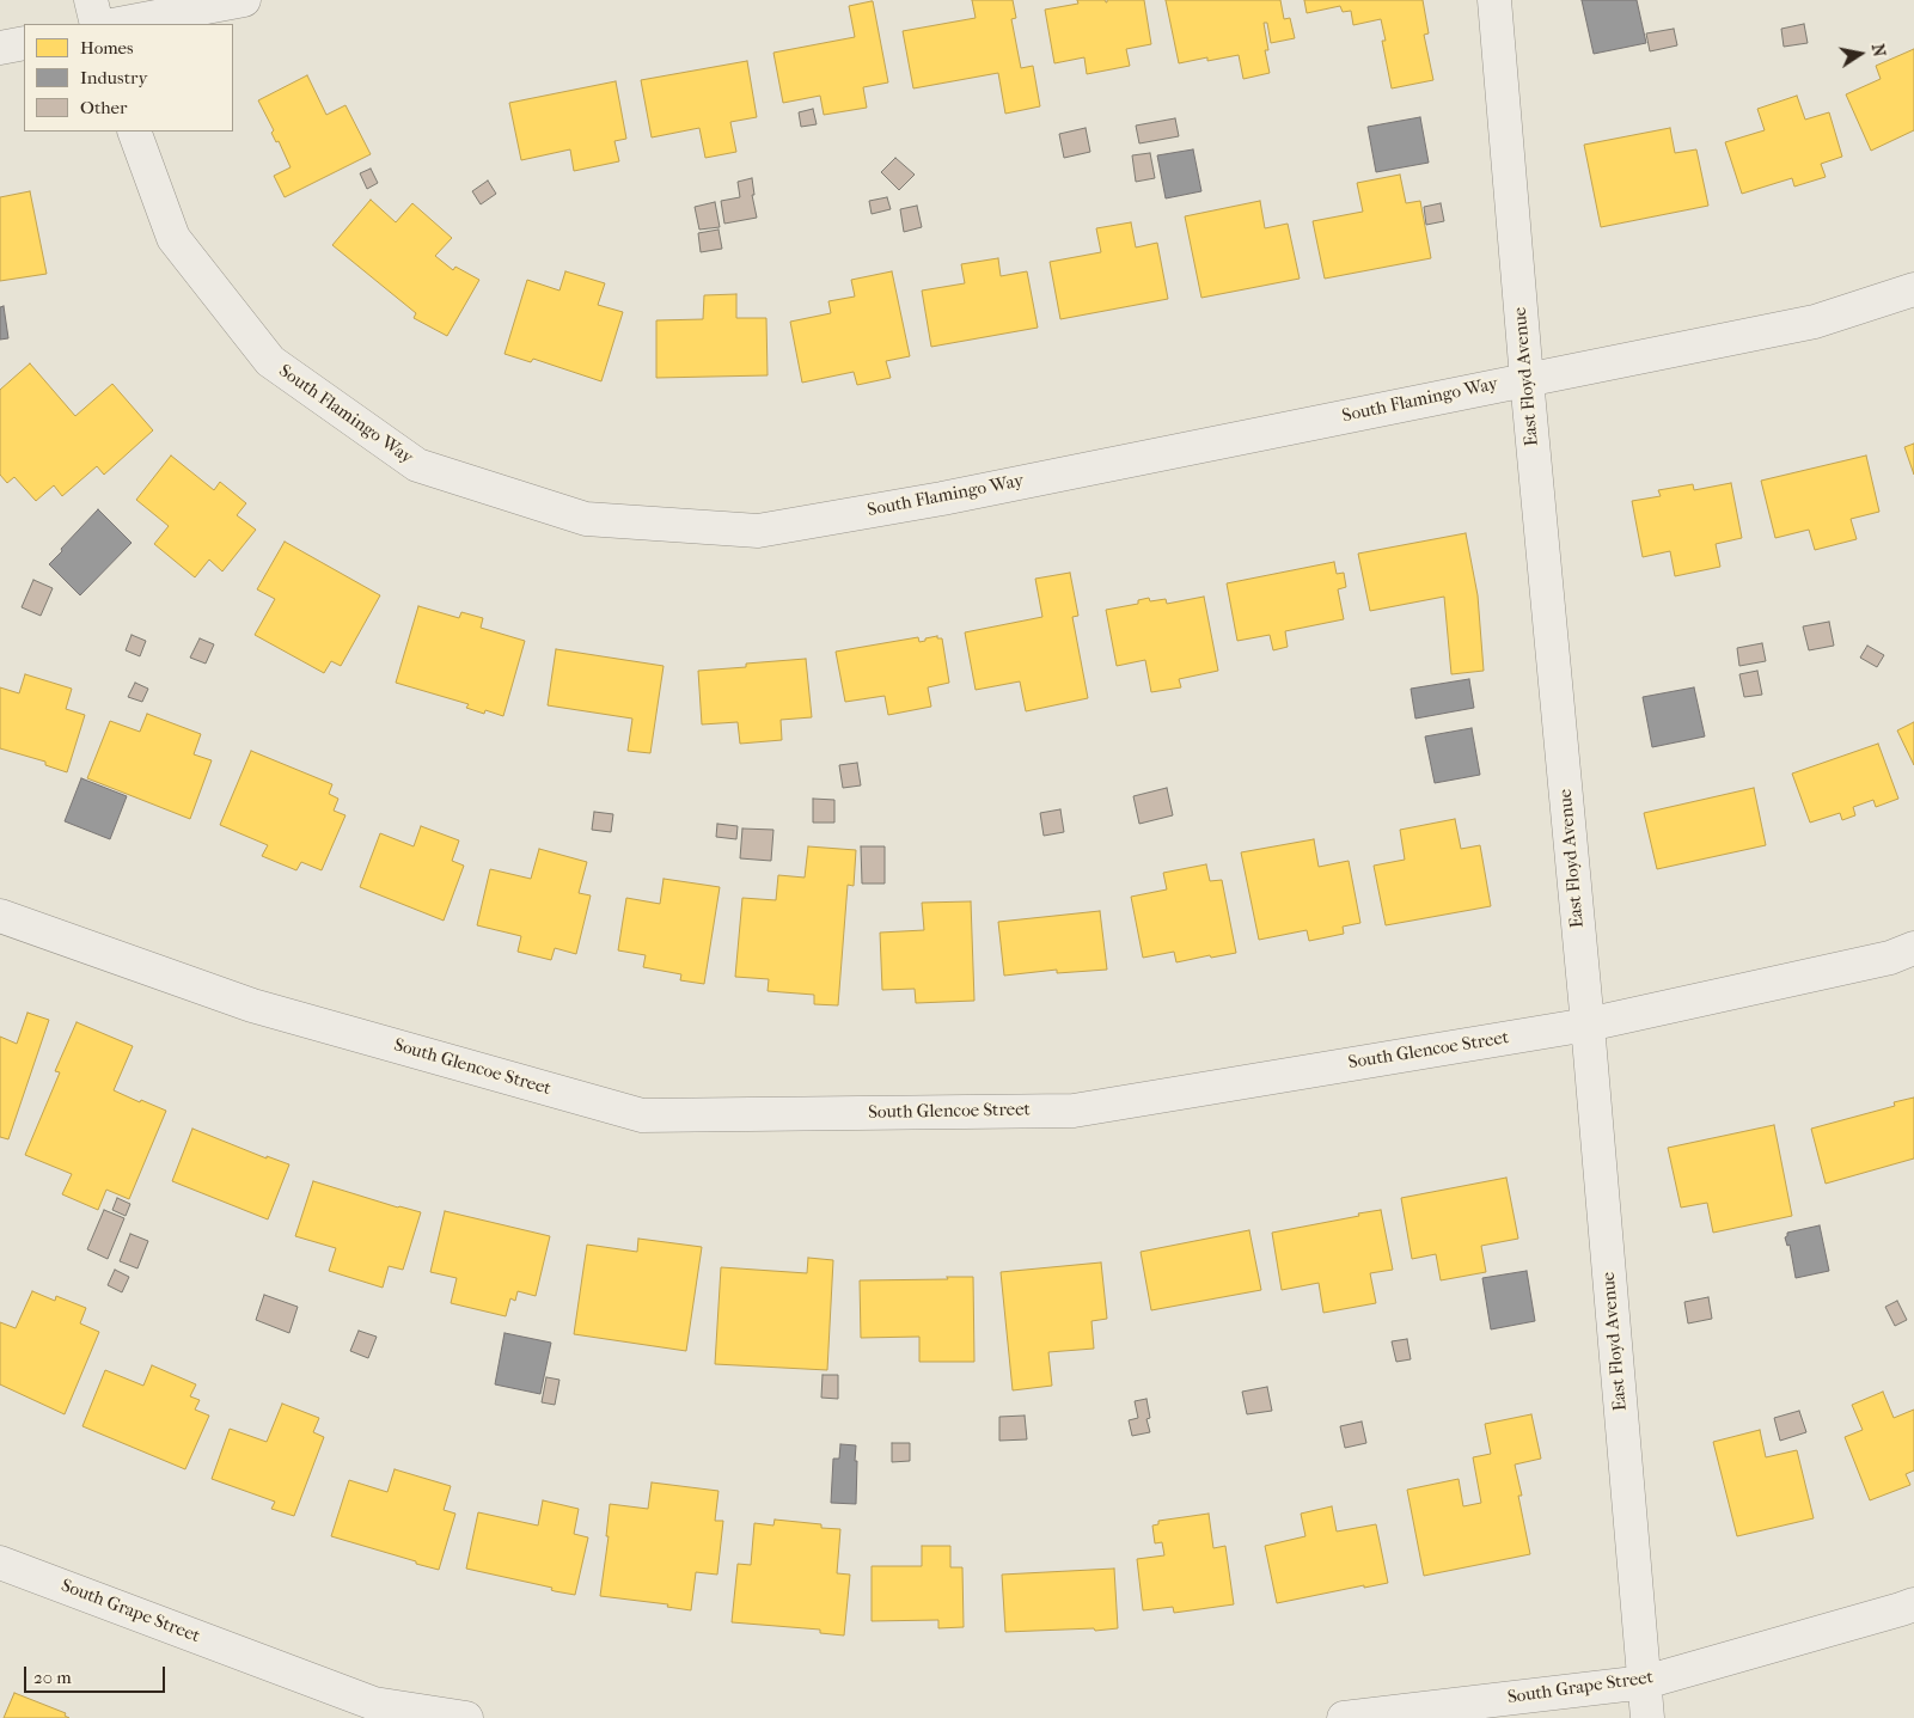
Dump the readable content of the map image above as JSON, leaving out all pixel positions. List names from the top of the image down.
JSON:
{
  "streets": {
    "street": [
      "East Floyd Avenue",
      "South Flamingo Way",
      "South Glencoe Street",
      "South Grape Street"
    ]
  },
  "crossings": [
    ["East Floyd Avenue", "South Flamingo Way"],
    ["East Floyd Avenue", "South Glencoe Street"],
    ["East Floyd Avenue", "South Grape Street"]
  ],
  "legend": ["Homes", "Industry", "Other"],
  "scale_bar": "20 m",
  "north": "right"
}
